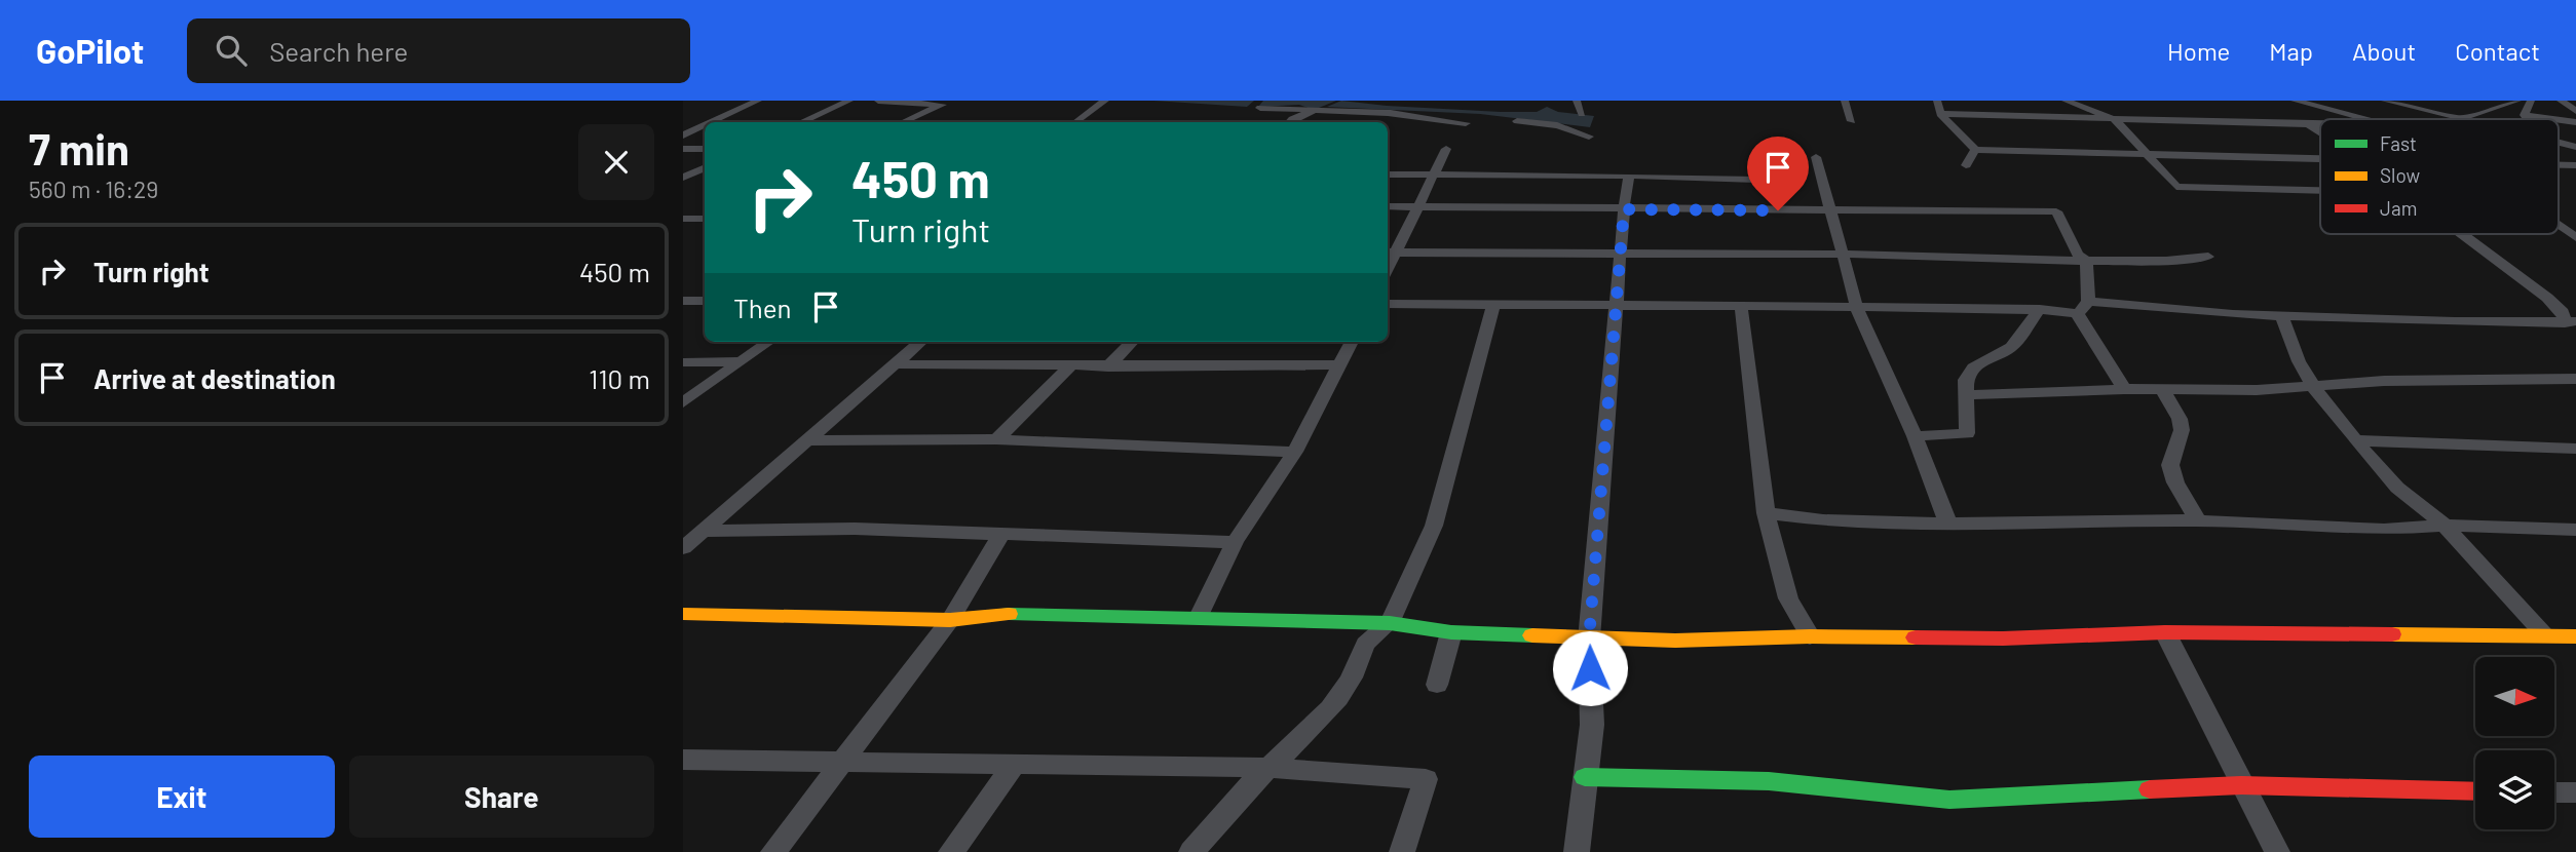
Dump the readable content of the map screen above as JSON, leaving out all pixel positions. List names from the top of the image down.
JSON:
{
  "legend": ["Fast", "Slow", "Jam"],
  "north": "right",
  "page": {
    "header": "GoPilot",
    "search": "Search here",
    "nav": [
      "Home",
      "Map",
      "About",
      "Contact"
    ],
    "heading": ["7 min", "560 m · 16:29"],
    "turn": ["450 m", "Turn right"],
    "list": [
      {
        "name": "Turn right",
        "value": "450 m"
      },
      {
        "name": "Arrive at destination",
        "value": "110 m"
      }
    ],
    "then": "Then",
    "buttons": ["Exit", "Share"]
  }
}
